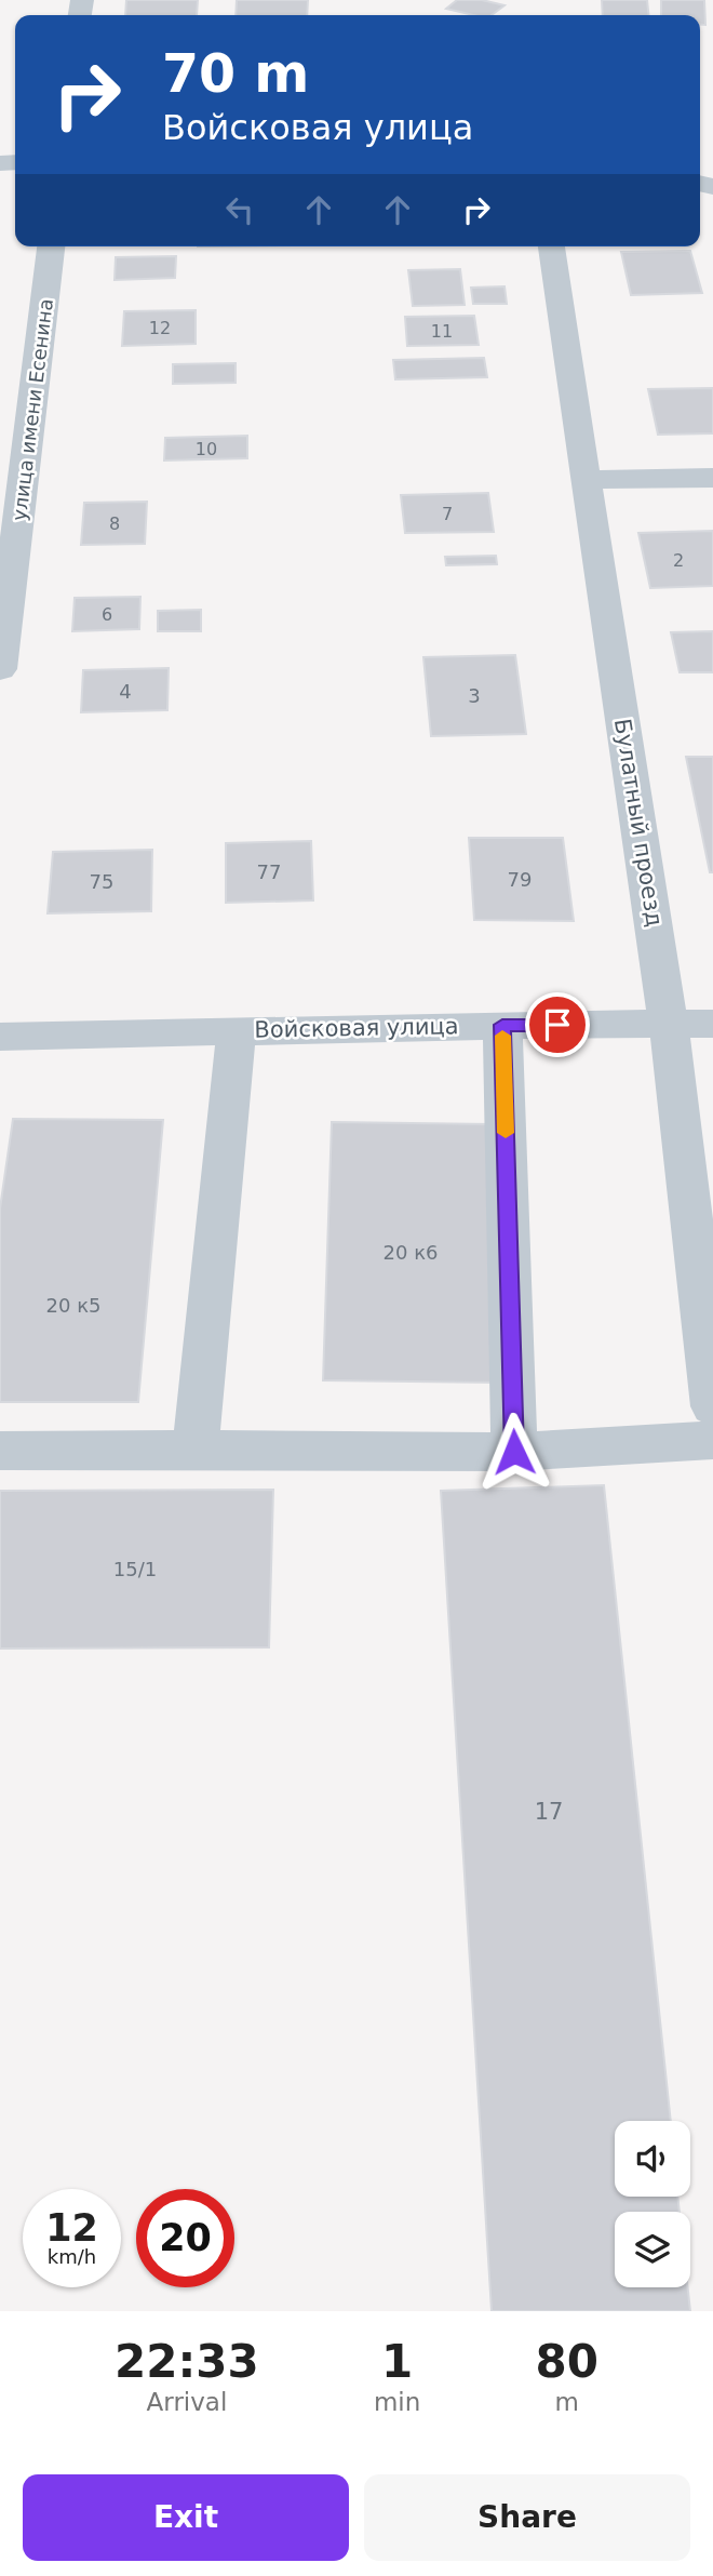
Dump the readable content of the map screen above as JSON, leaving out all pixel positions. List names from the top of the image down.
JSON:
{
  "streets": {
    "street": ["улица имени Есенина", "Булатный проезд", "Войсковая улица"]
  },
  "crossings": [
    ["Булатный проезд", "Войсковая улица"]
  ],
  "house_numbers": [
    "12",
    "11",
    "10",
    "7",
    "8",
    "2",
    "6",
    "4",
    "3",
    "77",
    "79",
    "75",
    "20 к6",
    "20 к5",
    "15/1",
    "17"
  ],
  "page": {
    "turn": ["70 m", "Войсковая улица"],
    "speed": "12 km/h",
    "limit": "20",
    "eta": [
      "22:33",
      "Arrival",
      "1",
      "min",
      "80",
      "m"
    ],
    "buttons": ["Exit", "Share"]
  }
}
